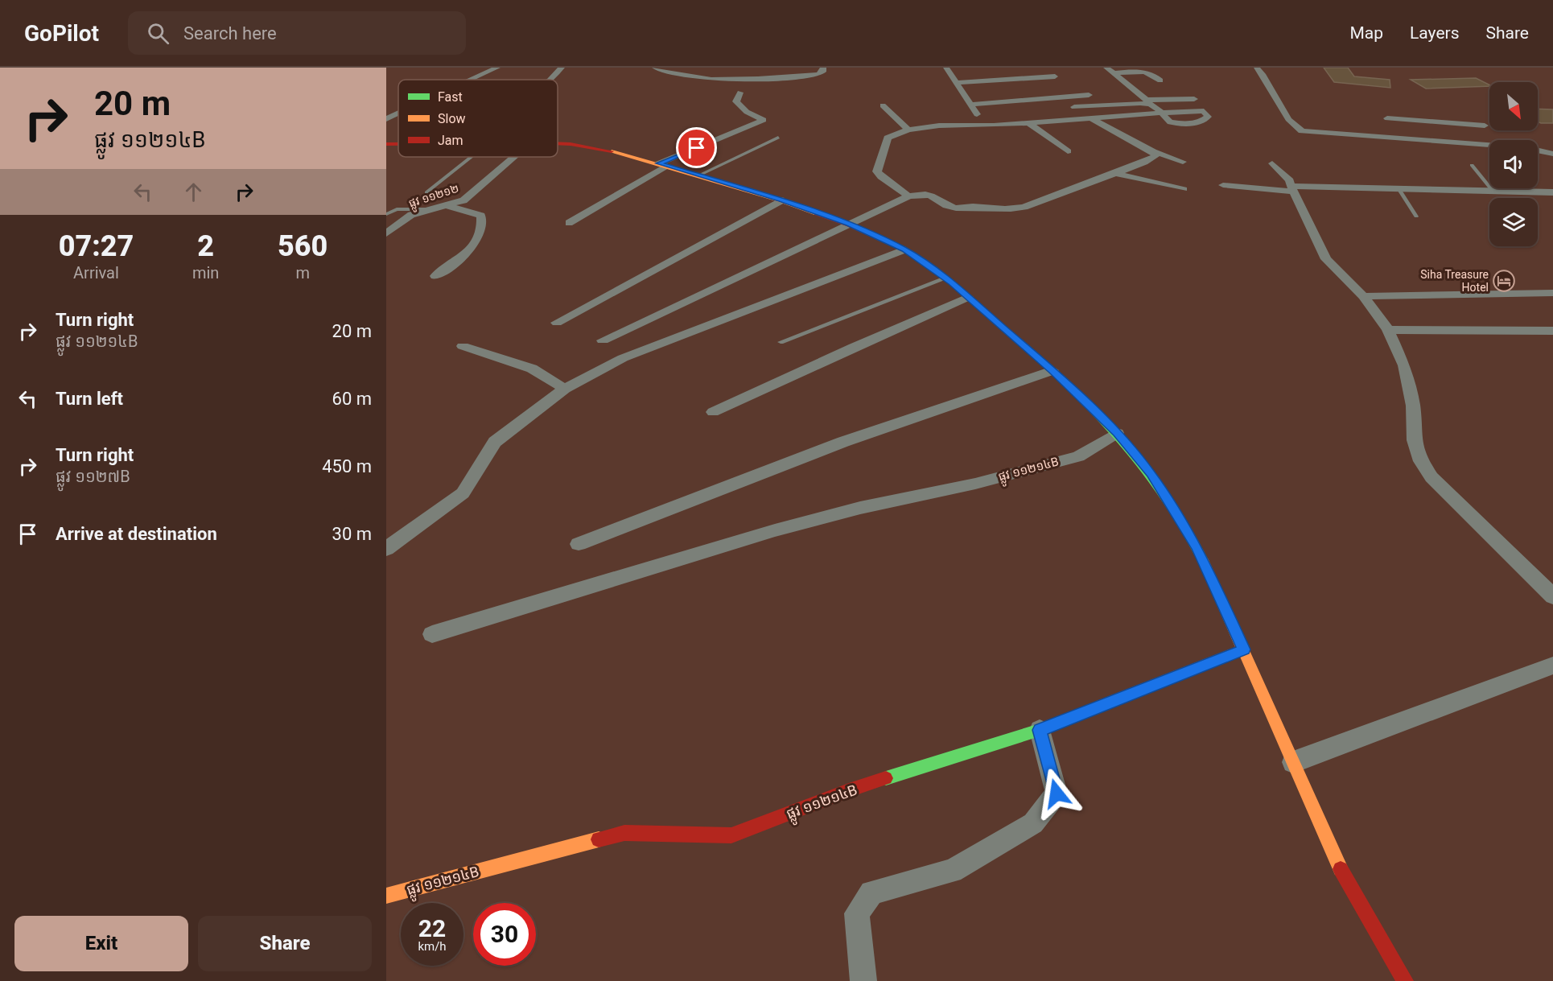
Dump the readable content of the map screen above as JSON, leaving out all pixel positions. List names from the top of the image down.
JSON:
{
  "streets": {
    "main road": ["ផ្លូវ ១១២១៤B"],
    "street": ["ផ្លូវ ១១២១២"]
  },
  "places": {
    "hotel": ["Siha Treasure Hotel"]
  },
  "legend": ["Fast", "Slow", "Jam"],
  "north": "bottom right",
  "page": {
    "header": "GoPilot",
    "search": "Search here",
    "nav": ["Map", "Layers", "Share"],
    "turn": ["20 m", "ផ្លូវ ១១២១៤B"],
    "eta": [
      "07:27",
      "Arrival",
      "2",
      "min",
      "560",
      "m"
    ],
    "list": [
      {
        "name": "Turn right",
        "note": "ផ្លូវ ១១២១៤B",
        "value": "20 m"
      },
      {
        "name": "Turn left",
        "value": "60 m"
      },
      {
        "name": "Turn right",
        "note": "ផ្លូវ ១១២៧B",
        "value": "450 m"
      },
      {
        "name": "Arrive at destination",
        "value": "30 m"
      }
    ],
    "speed": "22 km/h",
    "limit": "30",
    "buttons": ["Exit", "Share"]
  }
}
